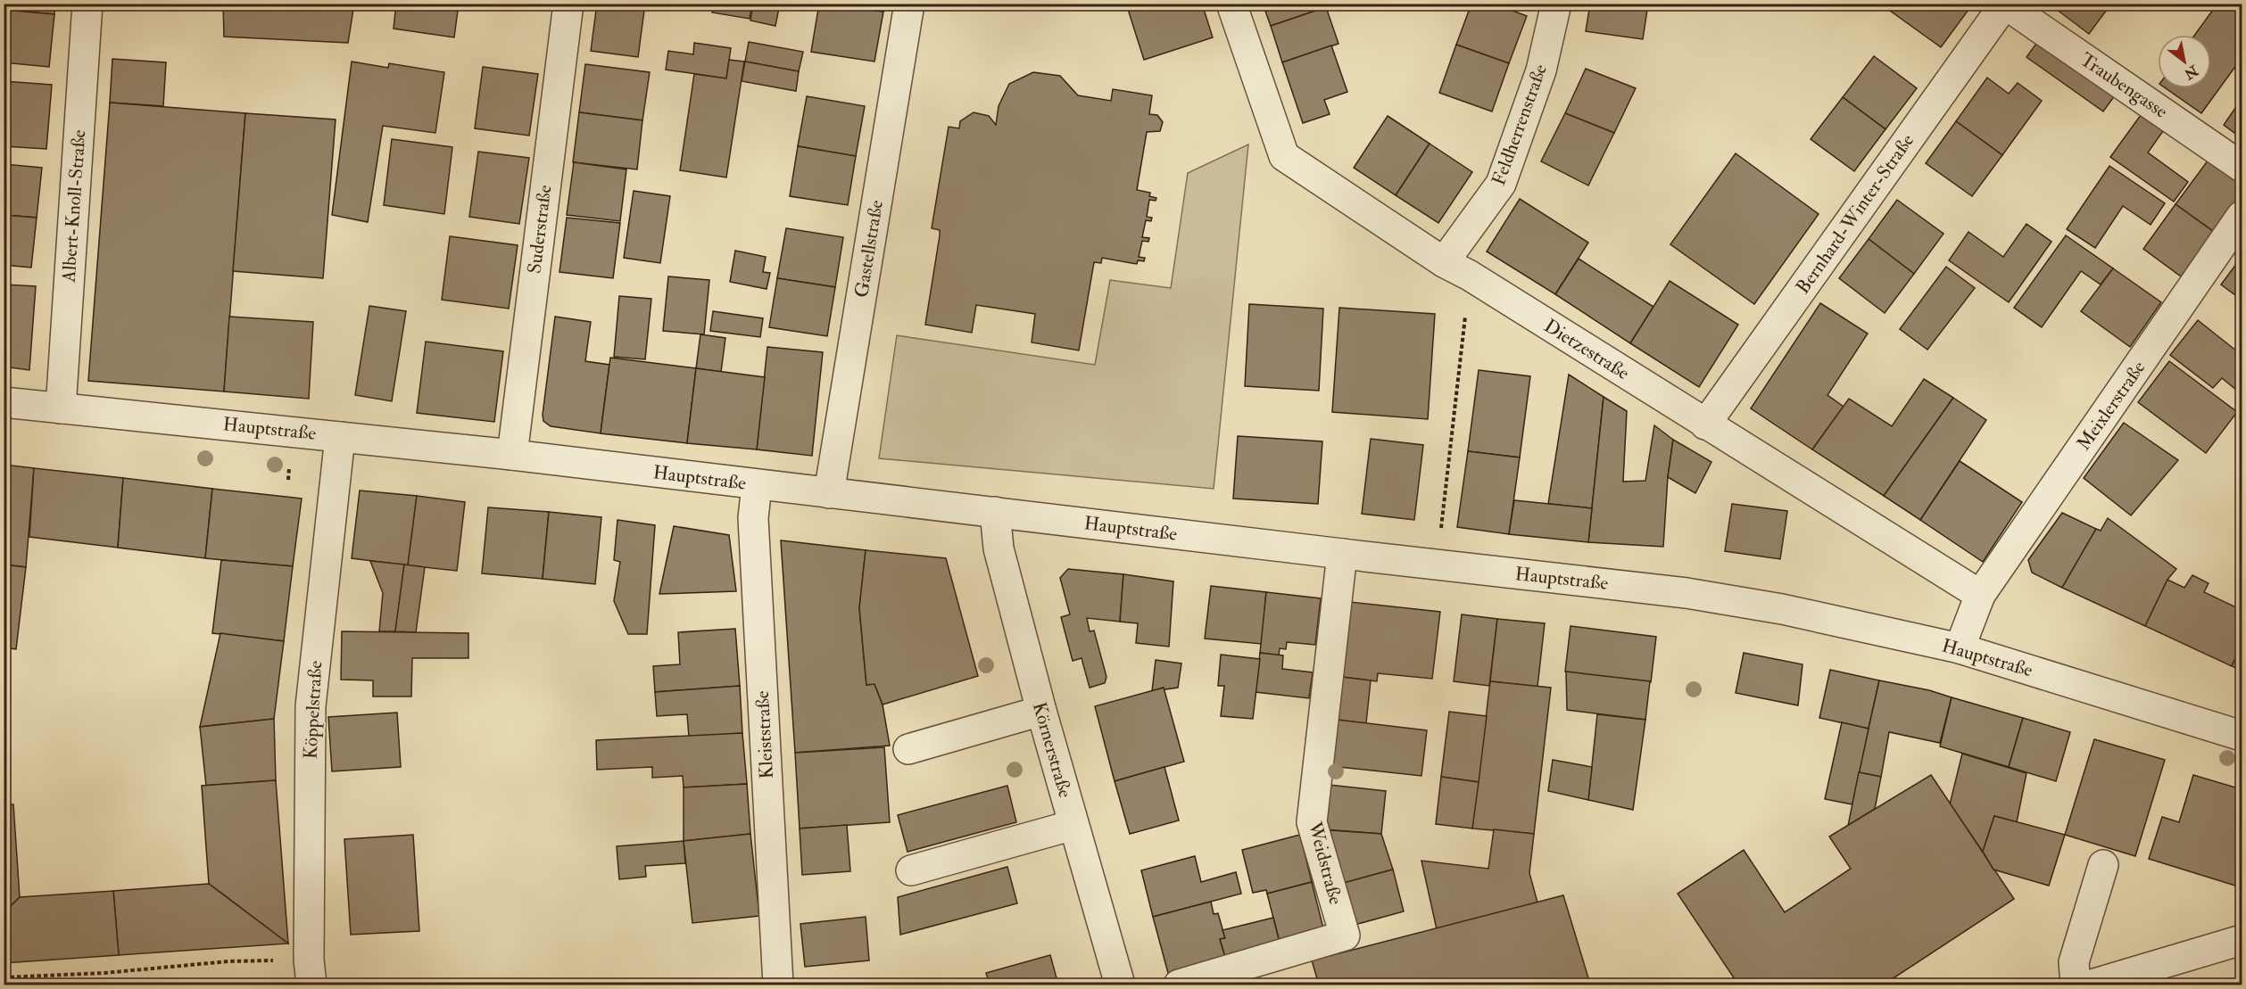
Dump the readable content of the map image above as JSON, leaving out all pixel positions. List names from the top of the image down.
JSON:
{
  "streets": {
    "street": [
      "Traubengasse",
      "Feldherrenstraße",
      "Albert-Knoll-Straße",
      "Bernhard-Winter-Straße",
      "Suderstraße",
      "Gastellstraße",
      "Dietzestraße",
      "Meixlerstraße",
      "Hauptstraße",
      "Köppelstraße",
      "Kleiststraße",
      "Körnerstraße",
      "Weidstraße"
    ]
  },
  "crossings": [
    ["Traubengasse", "Bernhard-Winter-Straße"],
    ["Feldherrenstraße", "Dietzestraße"],
    ["Albert-Knoll-Straße", "Hauptstraße"],
    ["Bernhard-Winter-Straße", "Dietzestraße"],
    ["Suderstraße", "Hauptstraße"],
    ["Gastellstraße", "Hauptstraße"],
    ["Dietzestraße", "Meixlerstraße"],
    ["Hauptstraße", "Köppelstraße"],
    ["Hauptstraße", "Kleiststraße"],
    ["Hauptstraße", "Körnerstraße"],
    ["Hauptstraße", "Weidstraße"]
  ],
  "north": "bottom right"
}
